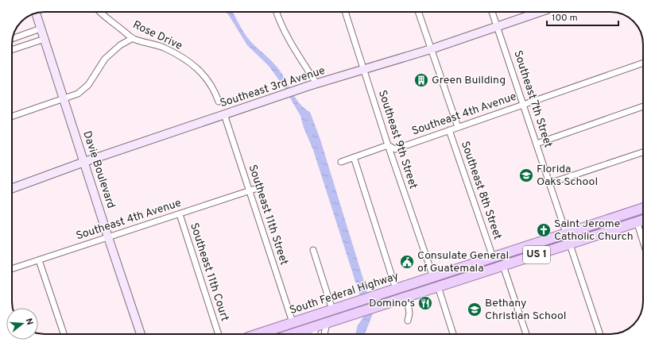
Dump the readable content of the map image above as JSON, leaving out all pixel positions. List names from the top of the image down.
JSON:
{
  "streets": {
    "main road": [
      "Southeast 3rd Avenue",
      "Davie Boulevard",
      "US 1",
      "South Federal Highway"
    ],
    "street": [
      "Rose Drive",
      "Southeast 7th Street",
      "Southeast 4th Avenue",
      "Southeast 9th Street",
      "Southeast 8th Street",
      "Southeast 11th Street",
      "Southeast 11th Court"
    ]
  },
  "crossings": [
    ["Southeast 3rd Avenue", "Southeast 7th Street"],
    ["Southeast 3rd Avenue", "Southeast 9th Street"],
    ["Southeast 3rd Avenue", "Davie Boulevard"],
    ["Southeast 3rd Avenue", "Southeast 8th Street"],
    ["Southeast 3rd Avenue", "Southeast 11th Street"],
    ["Southeast 7th Street", "Southeast 4th Avenue"],
    ["Southeast 7th Street", "US 1"],
    ["Southeast 7th Street", "South Federal Highway"],
    ["Southeast 4th Avenue", "Southeast 9th Street"],
    ["Southeast 4th Avenue", "Davie Boulevard"],
    ["Southeast 4th Avenue", "Southeast 8th Street"],
    ["Southeast 4th Avenue", "Southeast 11th Street"],
    ["Southeast 4th Avenue", "Southeast 11th Court"],
    ["Southeast 9th Street", "South Federal Highway"],
    ["Southeast 8th Street", "South Federal Highway"],
    ["Southeast 11th Street", "South Federal Highway"],
    ["US 1", "South Federal Highway"]
  ],
  "places": {
    "building": ["Green Building"],
    "school or university": ["Florida Oaks School", "Bethany Christian School"],
    "church": ["Saint Jerome Catholic Church"],
    "public building": ["Consulate General of Guatemala"],
    "restaurant": ["Domino's"]
  },
  "scale_bar": "100 m",
  "north": "right"
}
